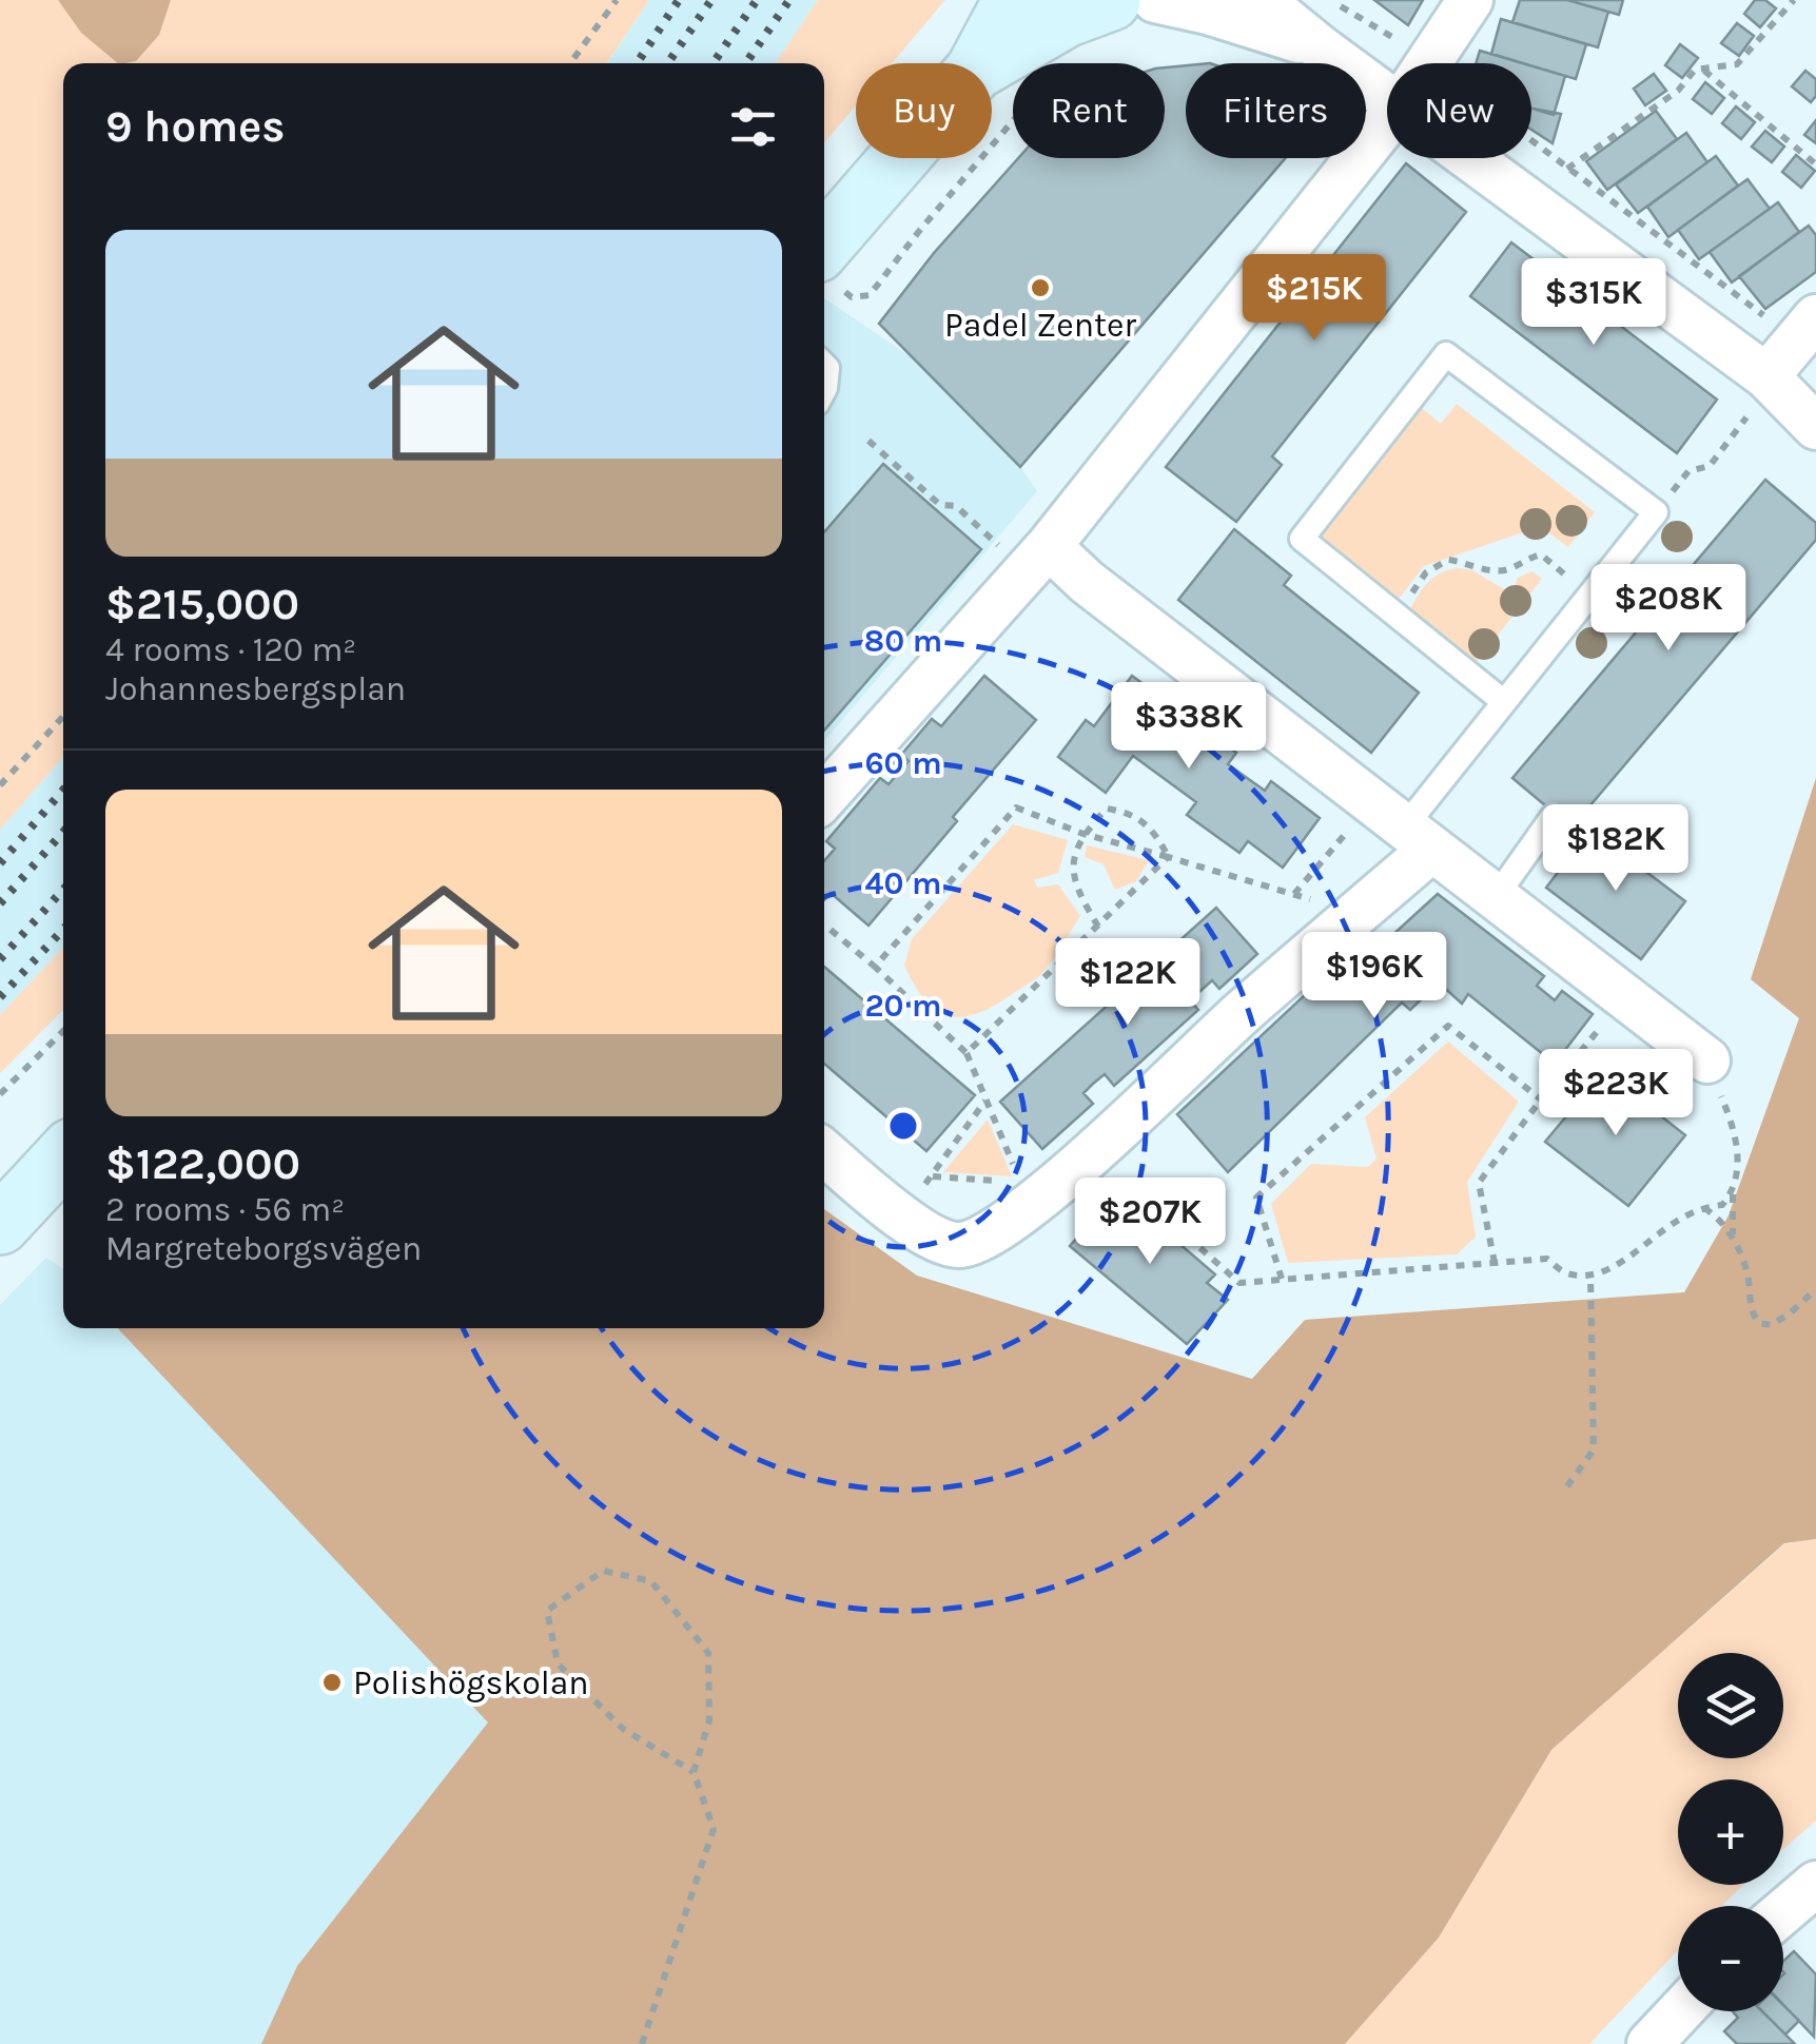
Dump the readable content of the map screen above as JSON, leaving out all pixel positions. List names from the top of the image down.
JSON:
{
  "places": ["Padel Zenter", "Polishögskolan"],
  "page": {
    "chip": [
      "Buy",
      "Rent",
      "Filters",
      "New"
    ],
    "heading": "9 homes",
    "list": [
      {
        "name": "$215,000",
        "note": "4 rooms · 120 m² · Johannesbergsplan"
      },
      {
        "name": "$122,000",
        "note": "2 rooms · 56 m² · Margreteborgsvägen"
      }
    ],
    "price": [
      "$215K",
      "$315K",
      "$208K",
      "$338K",
      "$182K",
      "$196K",
      "$122K",
      "$223K",
      "$207K"
    ],
    "map_buttons": ["+", "−"]
  },
  "rings": [
    "80 m",
    "60 m",
    "40 m",
    "20 m"
  ]
}
